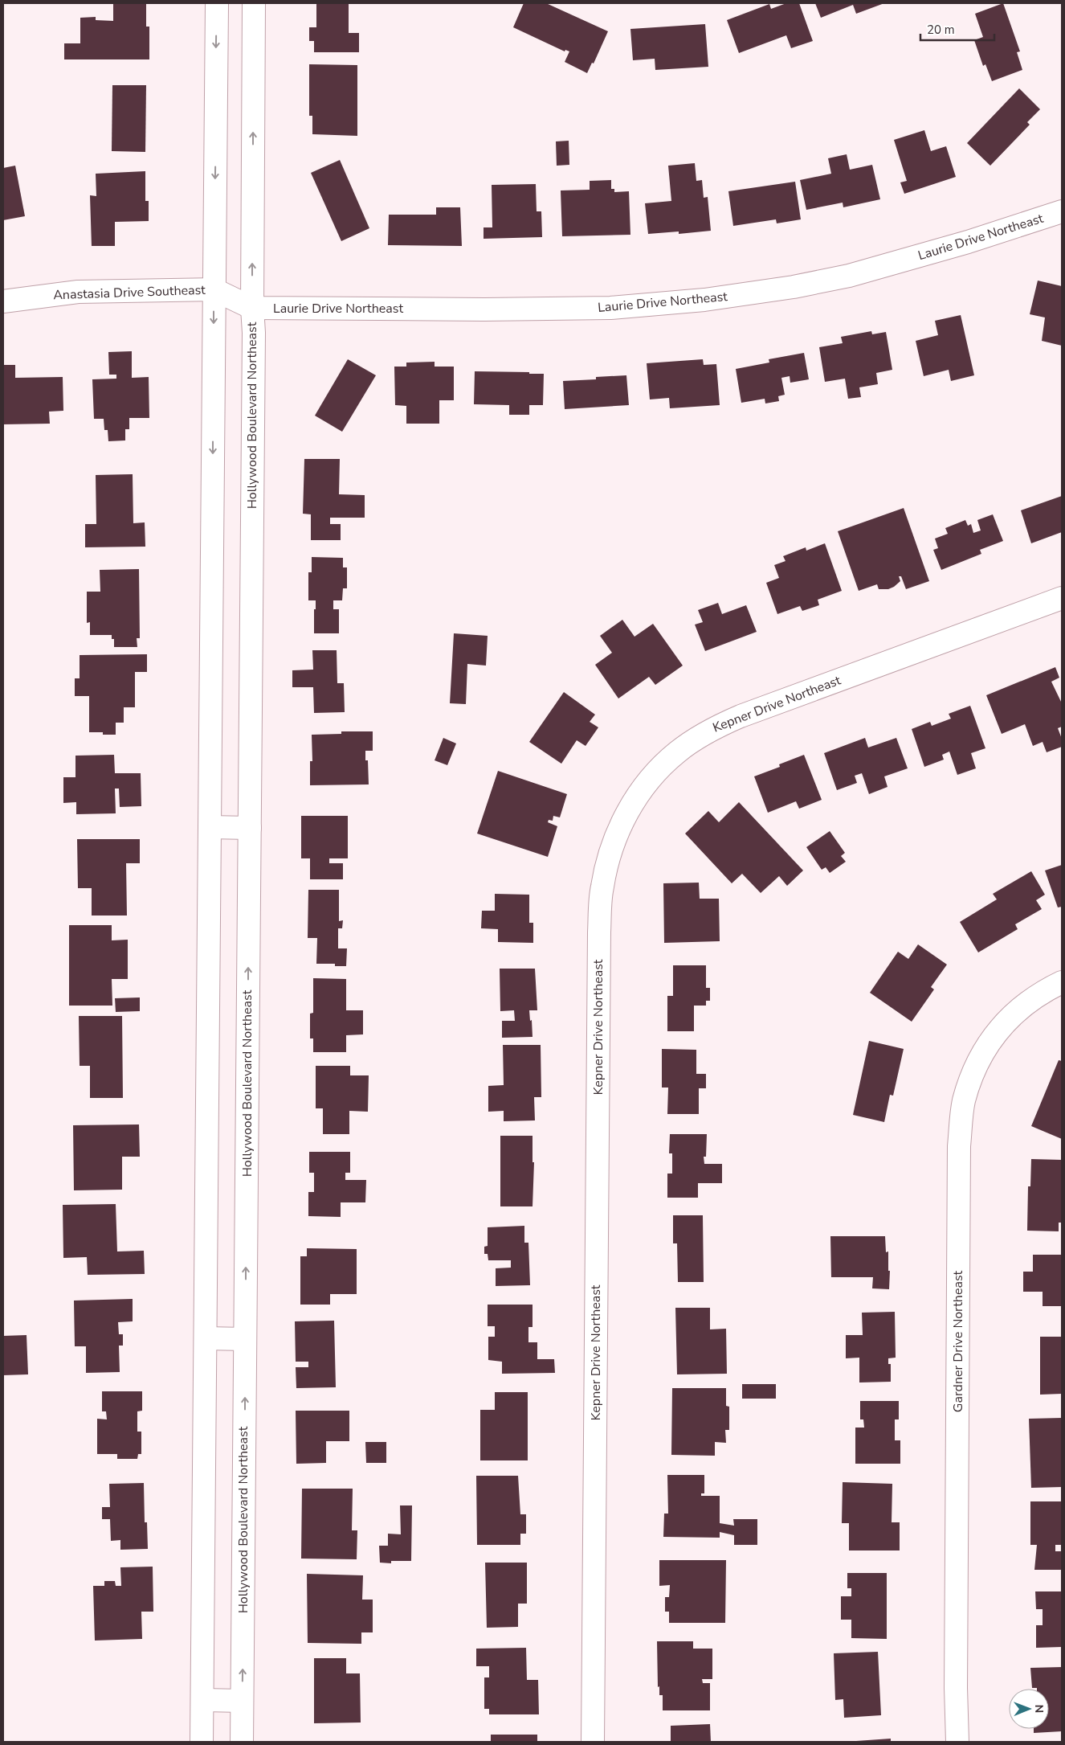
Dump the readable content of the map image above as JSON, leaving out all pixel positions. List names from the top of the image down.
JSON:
{
  "streets": {
    "street": [
      "Laurie Drive Northeast",
      "Anastasia Drive Southeast",
      "Hollywood Boulevard Northeast",
      "Kepner Drive Northeast",
      "Gardner Drive Northeast"
    ]
  },
  "crossings": [
    ["Laurie Drive Northeast", "Anastasia Drive Southeast"],
    ["Laurie Drive Northeast", "Hollywood Boulevard Northeast"],
    ["Anastasia Drive Southeast", "Hollywood Boulevard Northeast"]
  ],
  "scale_bar": "20 m",
  "north": "right"
}
